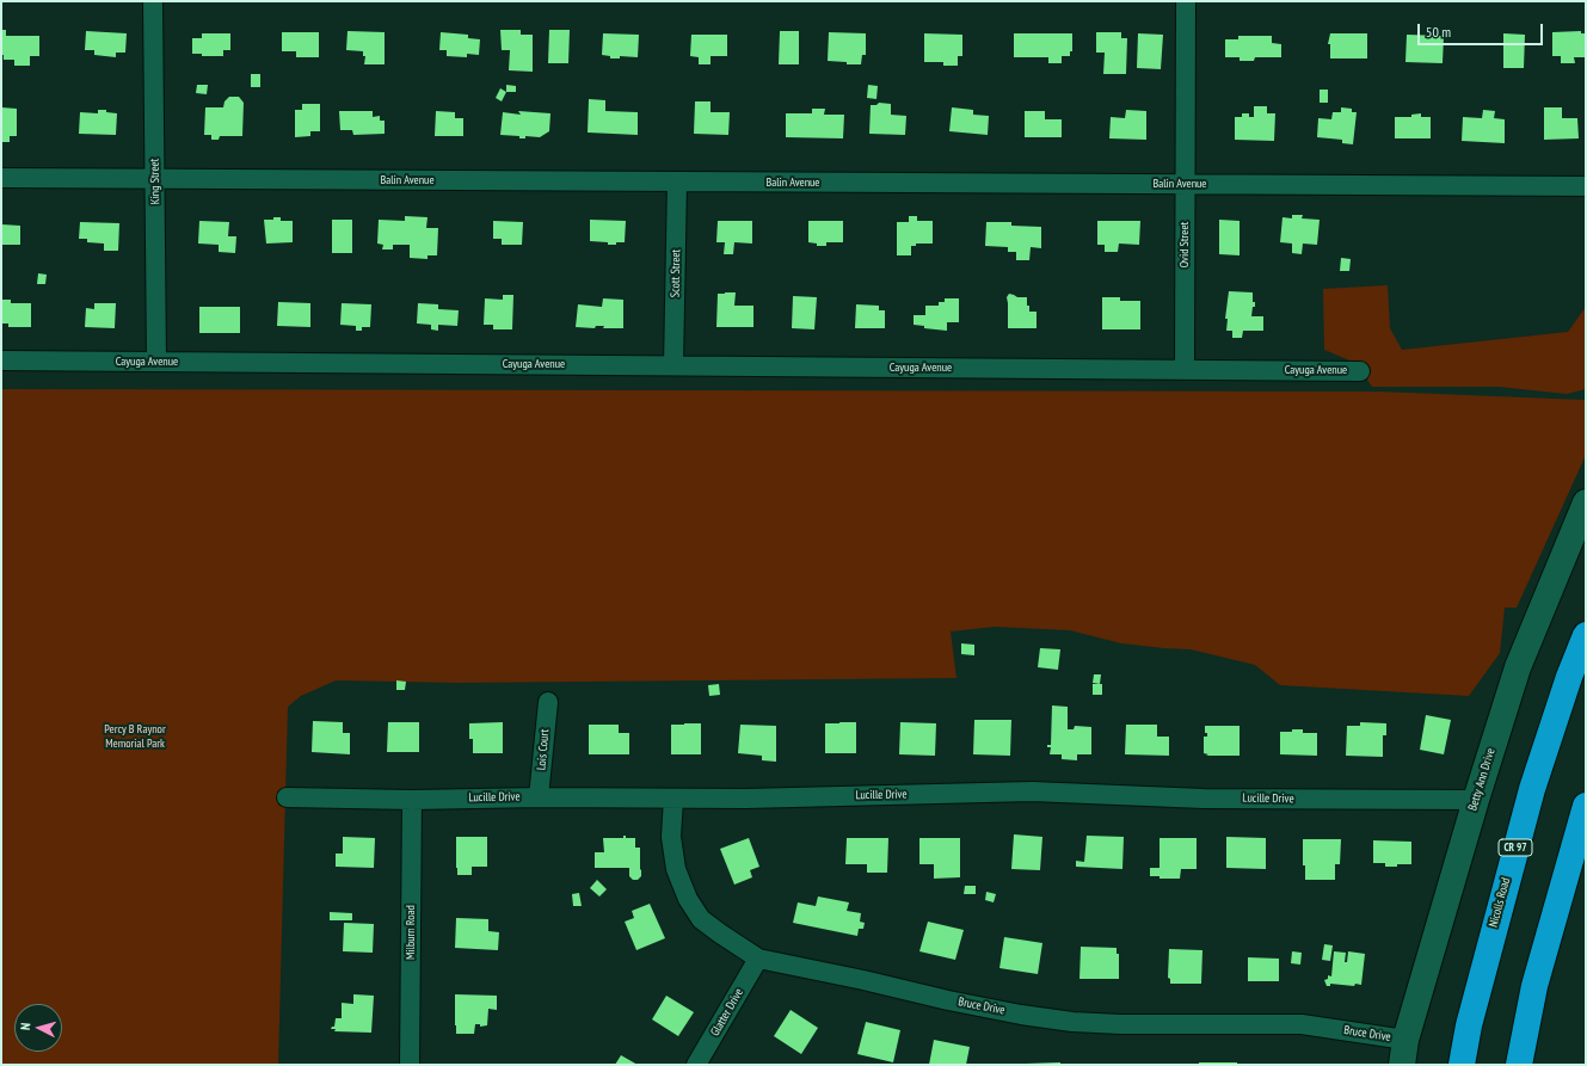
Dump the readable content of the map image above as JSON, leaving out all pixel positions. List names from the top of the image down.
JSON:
{
  "streets": {
    "highway": ["CR 97", "Nicolls Road"],
    "street": [
      "Balin Avenue",
      "King Street",
      "Ovid Street",
      "Scott Street",
      "Cayuga Avenue",
      "Lois Court",
      "Betty Ann Drive",
      "Lucille Drive",
      "Milburn Road",
      "Bruce Drive",
      "Glatter Drive"
    ]
  },
  "crossings": [
    ["Balin Avenue", "King Street"],
    ["Balin Avenue", "Ovid Street"],
    ["Balin Avenue", "Scott Street"],
    ["King Street", "Cayuga Avenue"],
    ["Ovid Street", "Cayuga Avenue"],
    ["Scott Street", "Cayuga Avenue"],
    ["Lois Court", "Lucille Drive"],
    ["Betty Ann Drive", "Lucille Drive"],
    ["Betty Ann Drive", "Bruce Drive"],
    ["Lucille Drive", "Milburn Road"],
    ["Lucille Drive", "Bruce Drive"],
    ["Bruce Drive", "Glatter Drive"]
  ],
  "parks": ["Percy B Raynor Memorial Park"],
  "scale_bar": "50 m",
  "north": "left"
}
